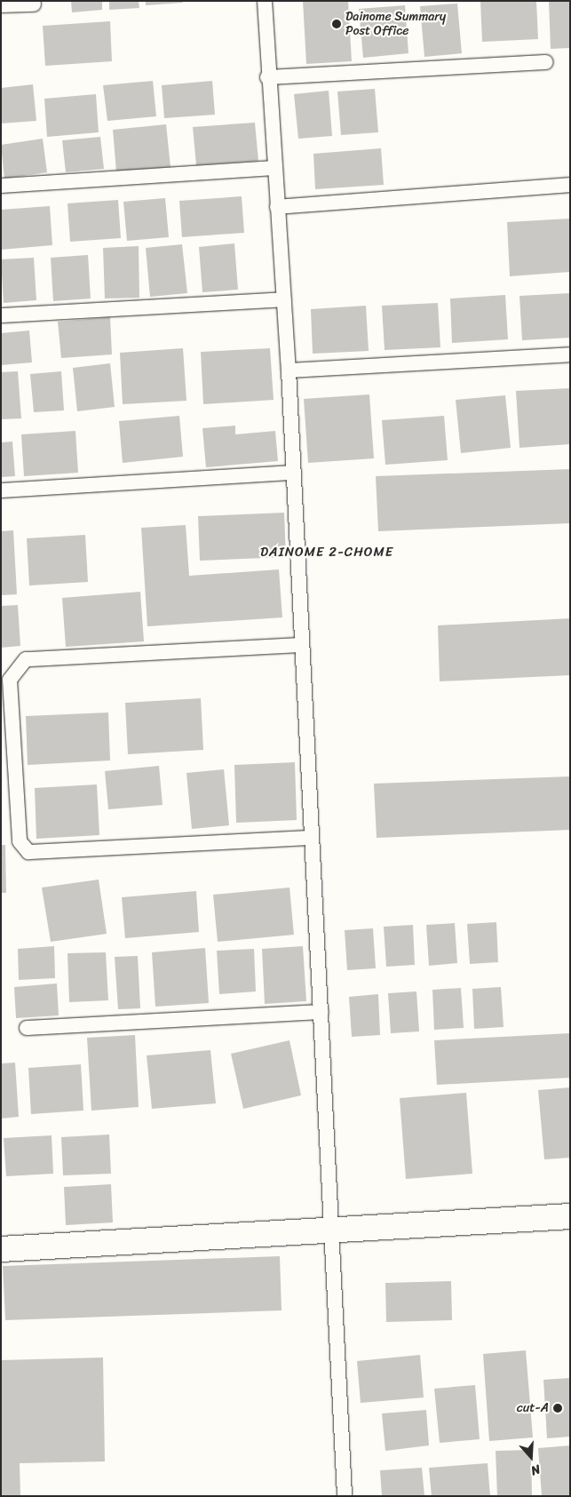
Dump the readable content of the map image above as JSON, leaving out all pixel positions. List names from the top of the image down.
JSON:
{
  "districts": ["DAINOME 2-CHOME"],
  "places": ["Dainome Summary Post Office", "cut-A"],
  "north": "bottom"
}
